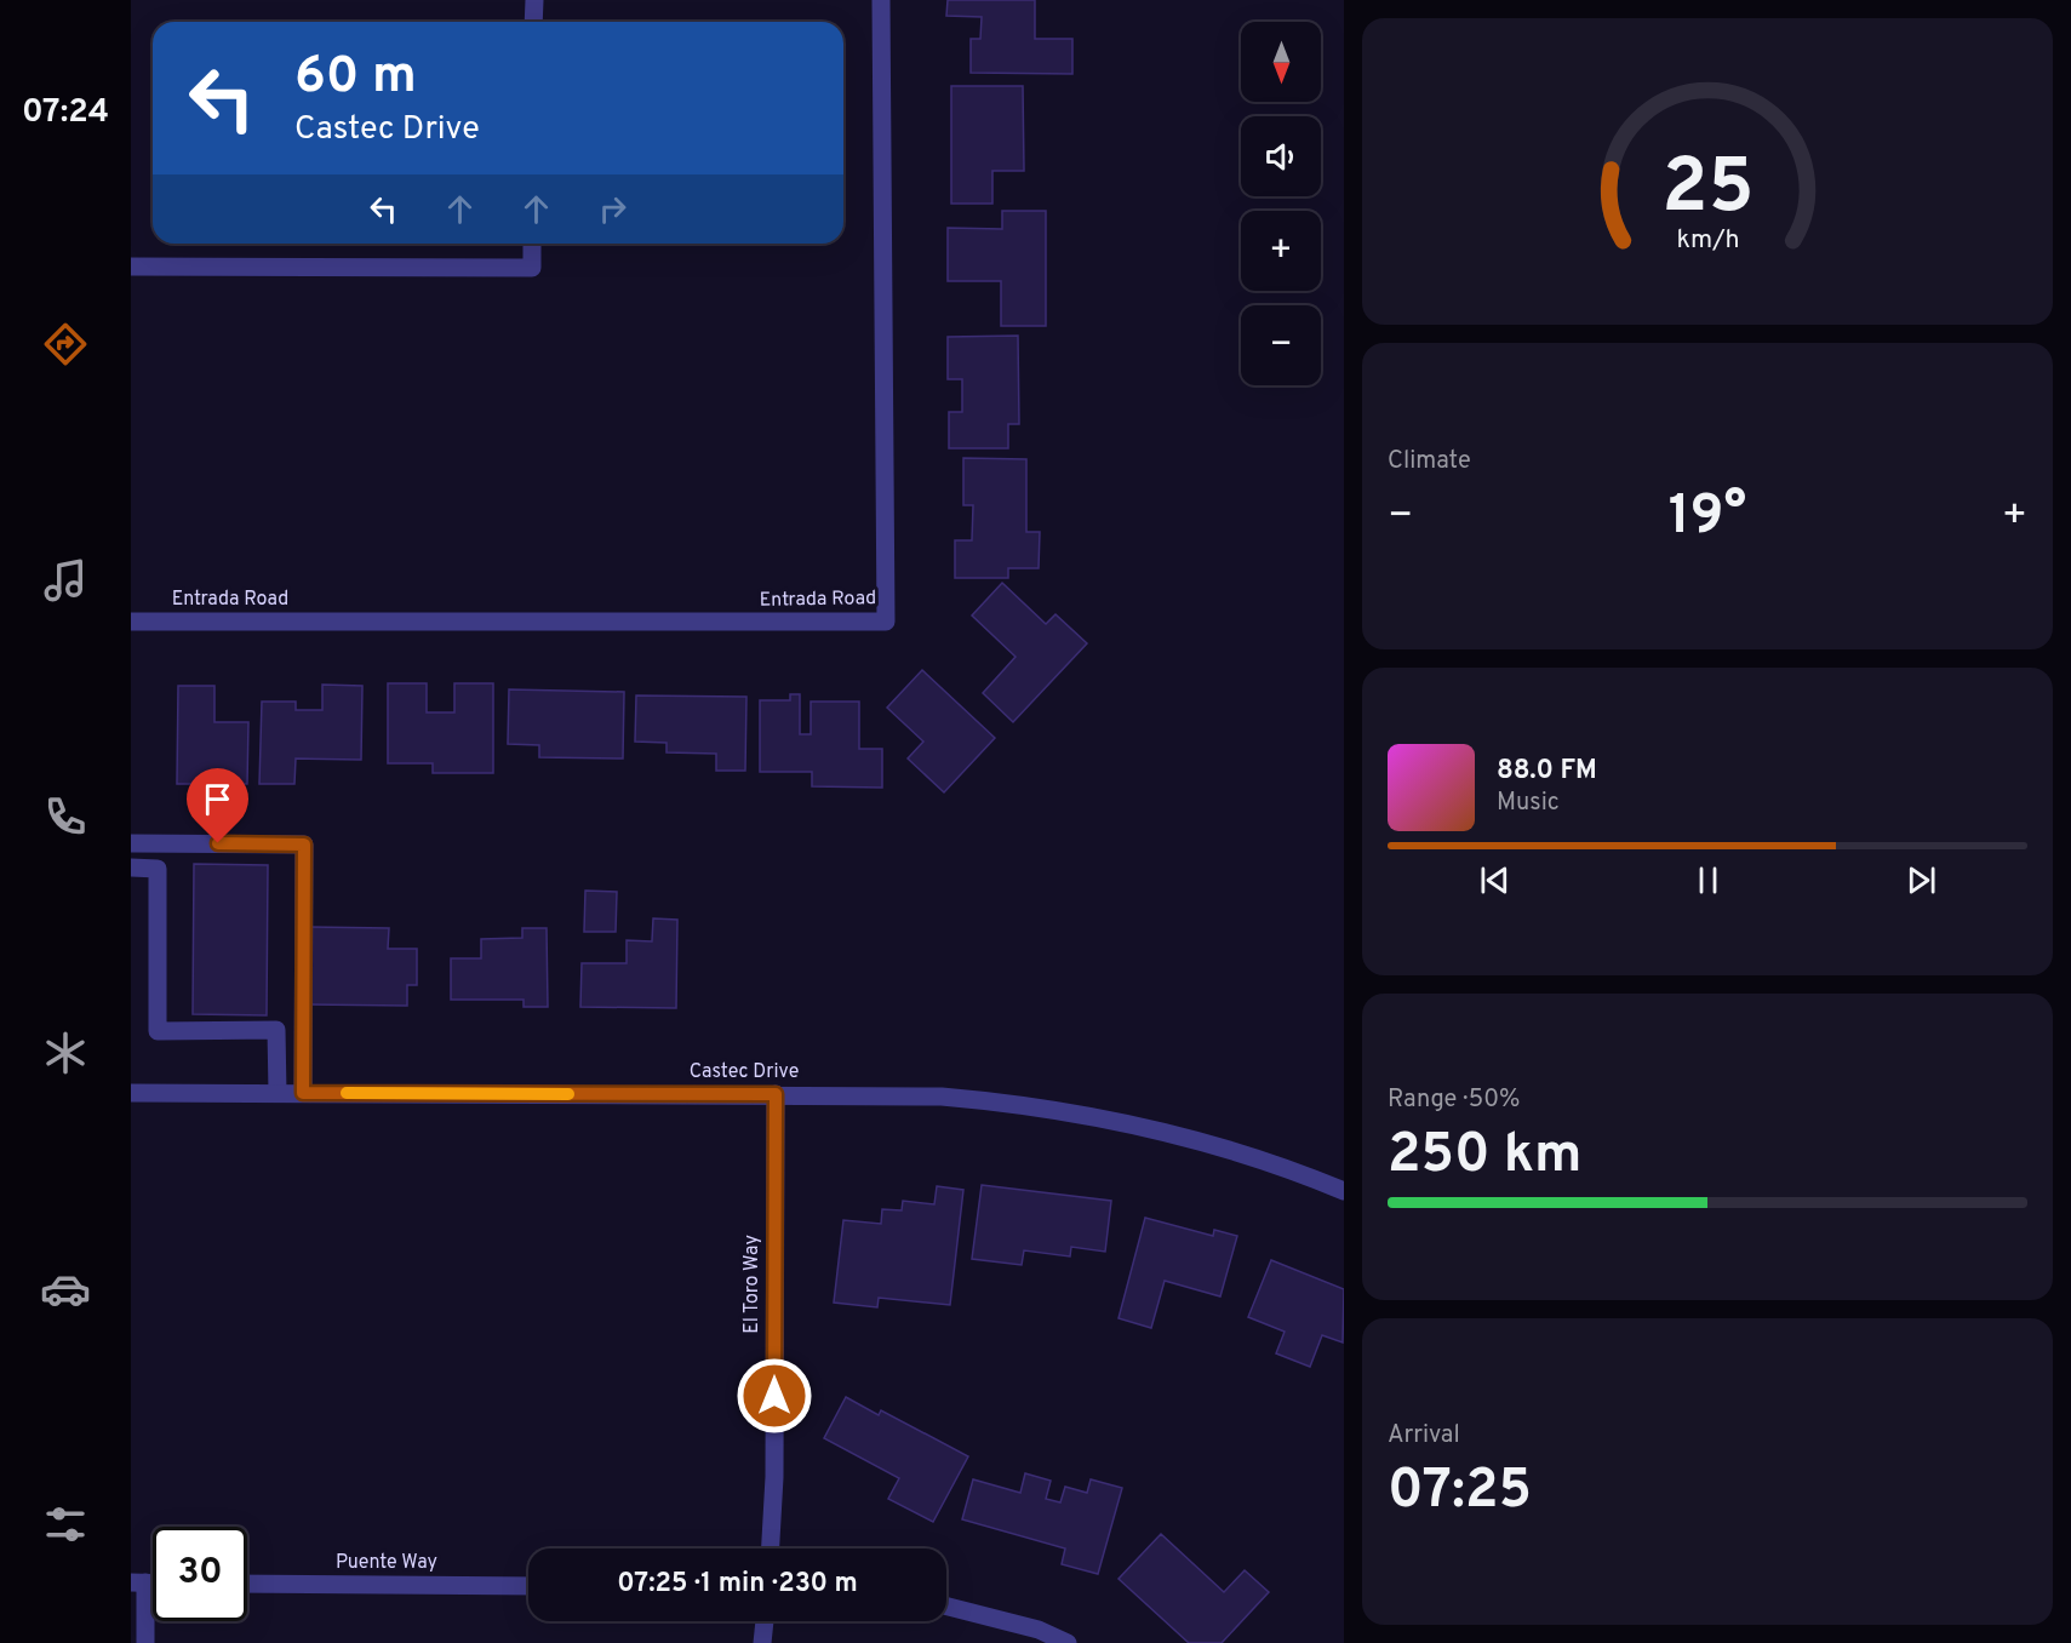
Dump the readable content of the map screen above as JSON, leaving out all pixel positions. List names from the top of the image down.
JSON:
{
  "streets": {
    "street": [
      "Entrada Road",
      "Castec Drive",
      "El Toro Way",
      "Puente Way"
    ]
  },
  "crossings": [
    ["Castec Drive", "El Toro Way"]
  ],
  "north": "bottom",
  "page": {
    "tabs": "07:24",
    "map_buttons": ["+", "−"],
    "turn": ["60 m", "Castec Drive"],
    "tile": [
      "Climate",
      ["Range · 50%", "250 km"],
      ["Arrival", "07:25"]
    ],
    "heat": ["−", "19°", "+"],
    "song": ["88.0 FM", "Music"],
    "limit": "30",
    "trip": "07:25 · 1 min · 230 m",
    "gauge": ["25", "km/h"]
  }
}
